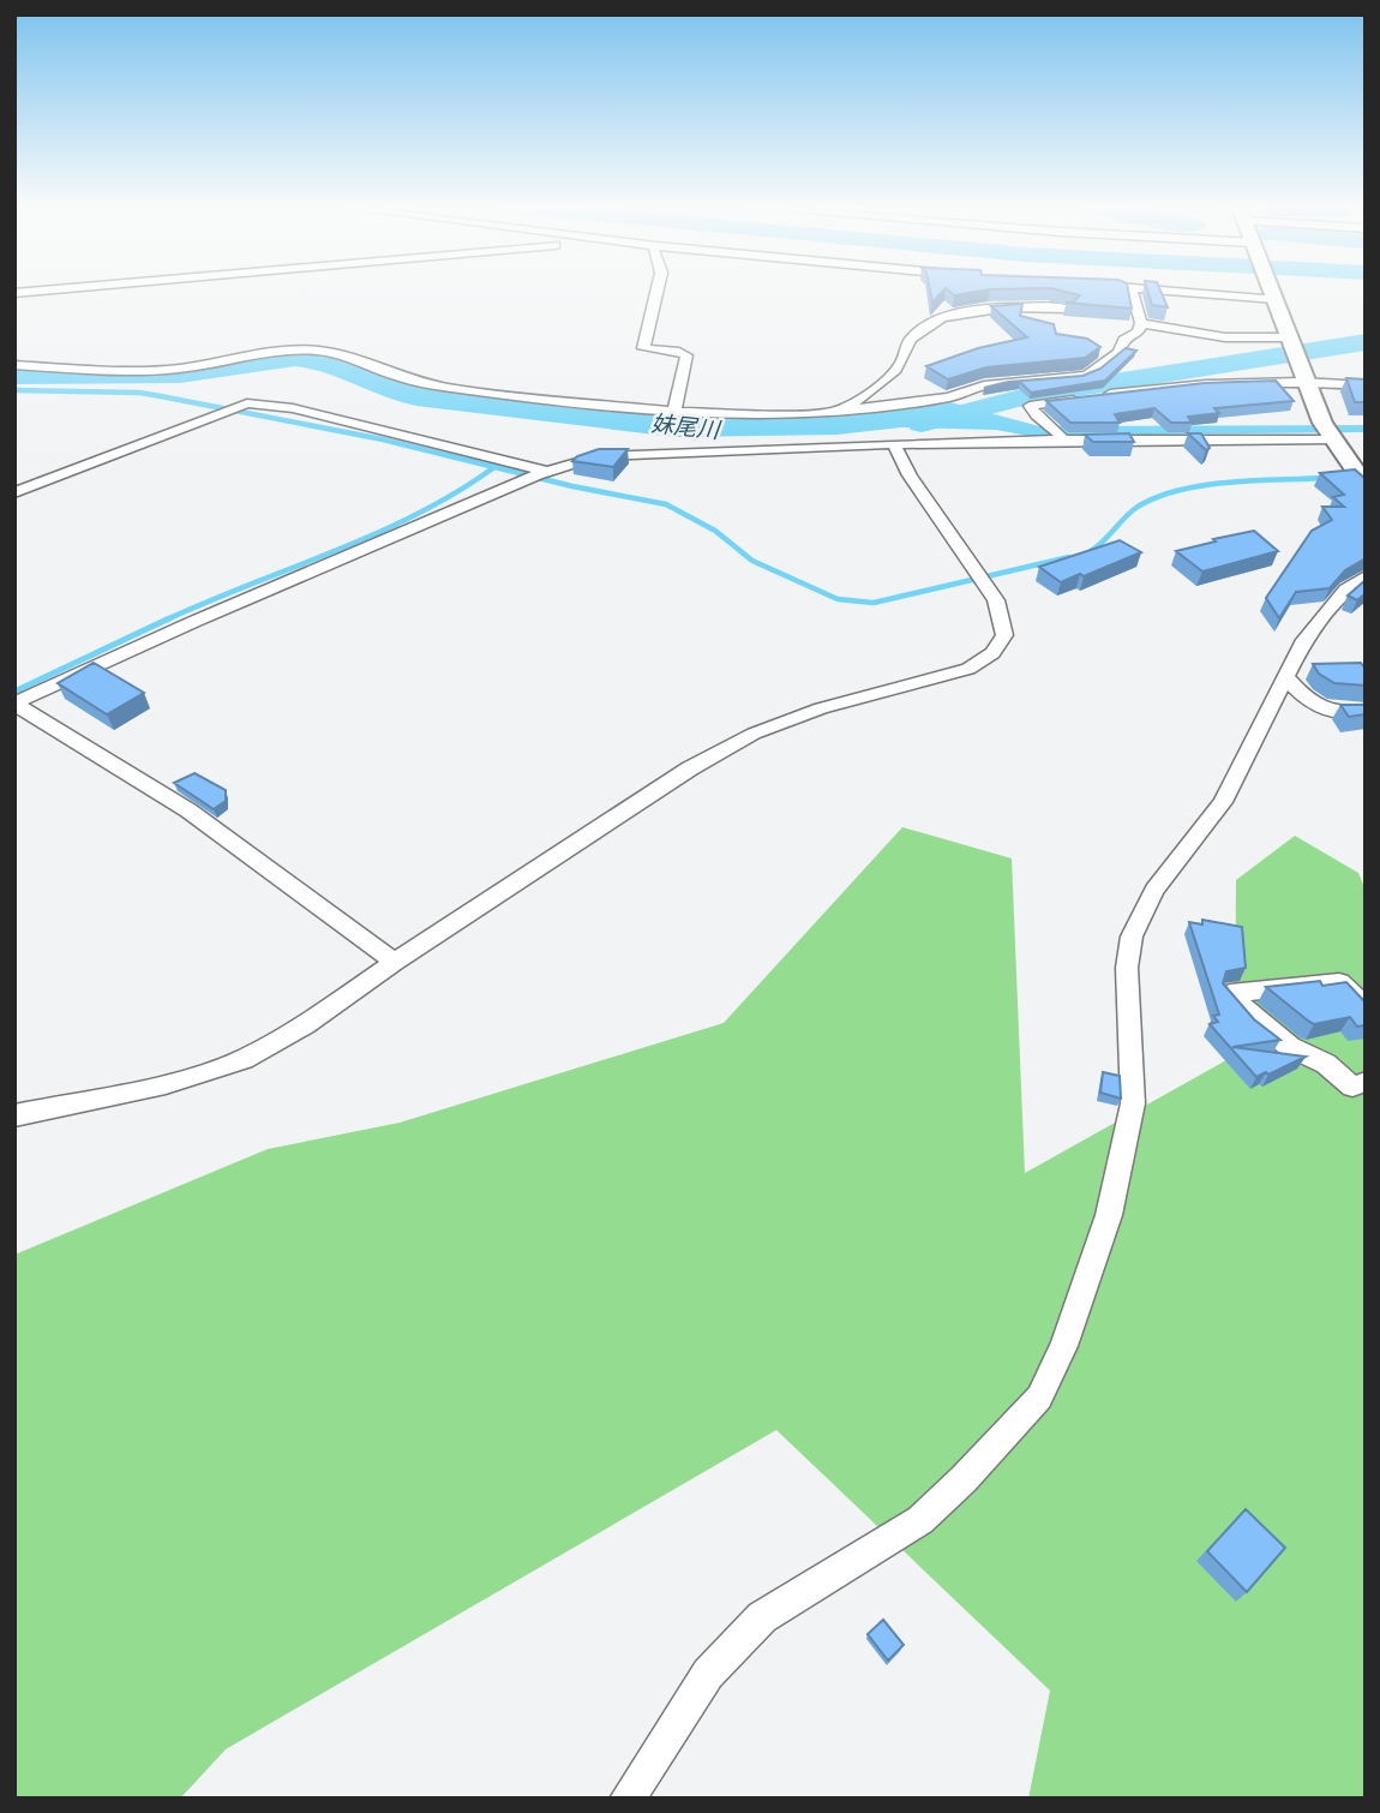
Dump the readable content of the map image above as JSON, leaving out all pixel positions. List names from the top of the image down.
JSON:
{
  "water": ["妹尾川"]
}
